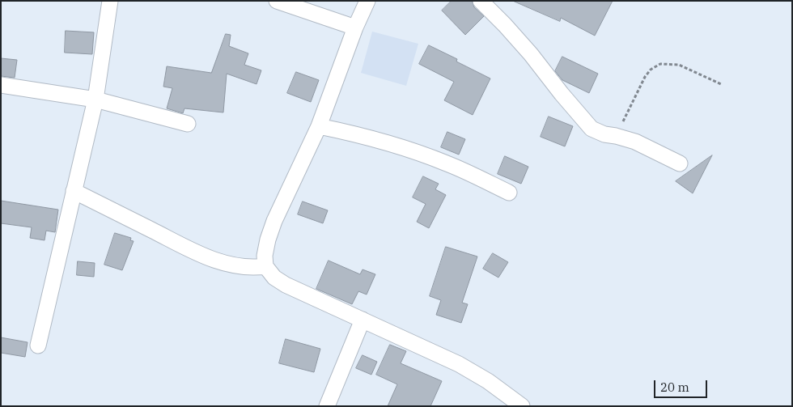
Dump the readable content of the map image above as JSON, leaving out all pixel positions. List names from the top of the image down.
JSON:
{
  "scale_bar": "20 m"
}
